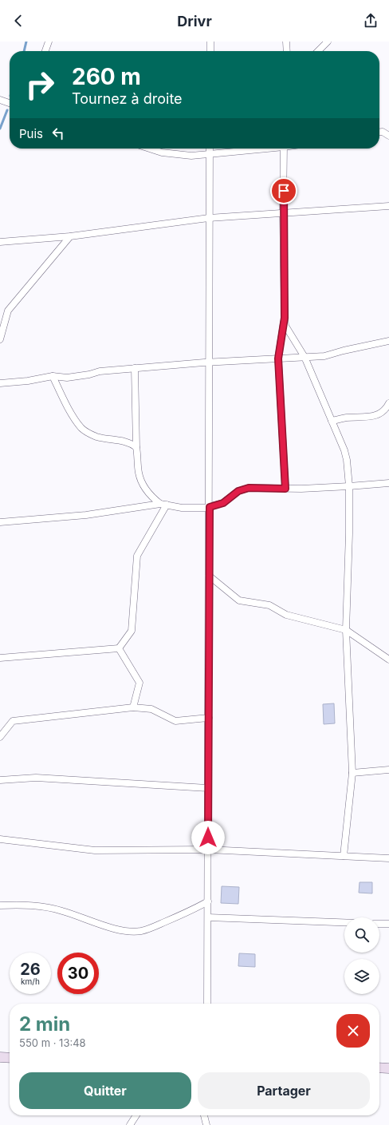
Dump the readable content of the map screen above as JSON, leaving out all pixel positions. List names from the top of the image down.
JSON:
{
  "page": {
    "header": "Drivr",
    "turn": ["260 m", "Tournez à droite"],
    "then": "Puis",
    "speed": "26 km/h",
    "limit": "30",
    "heading": ["2 min", "550 m · 13:48"],
    "buttons": ["Quitter", "Partager"]
  }
}
